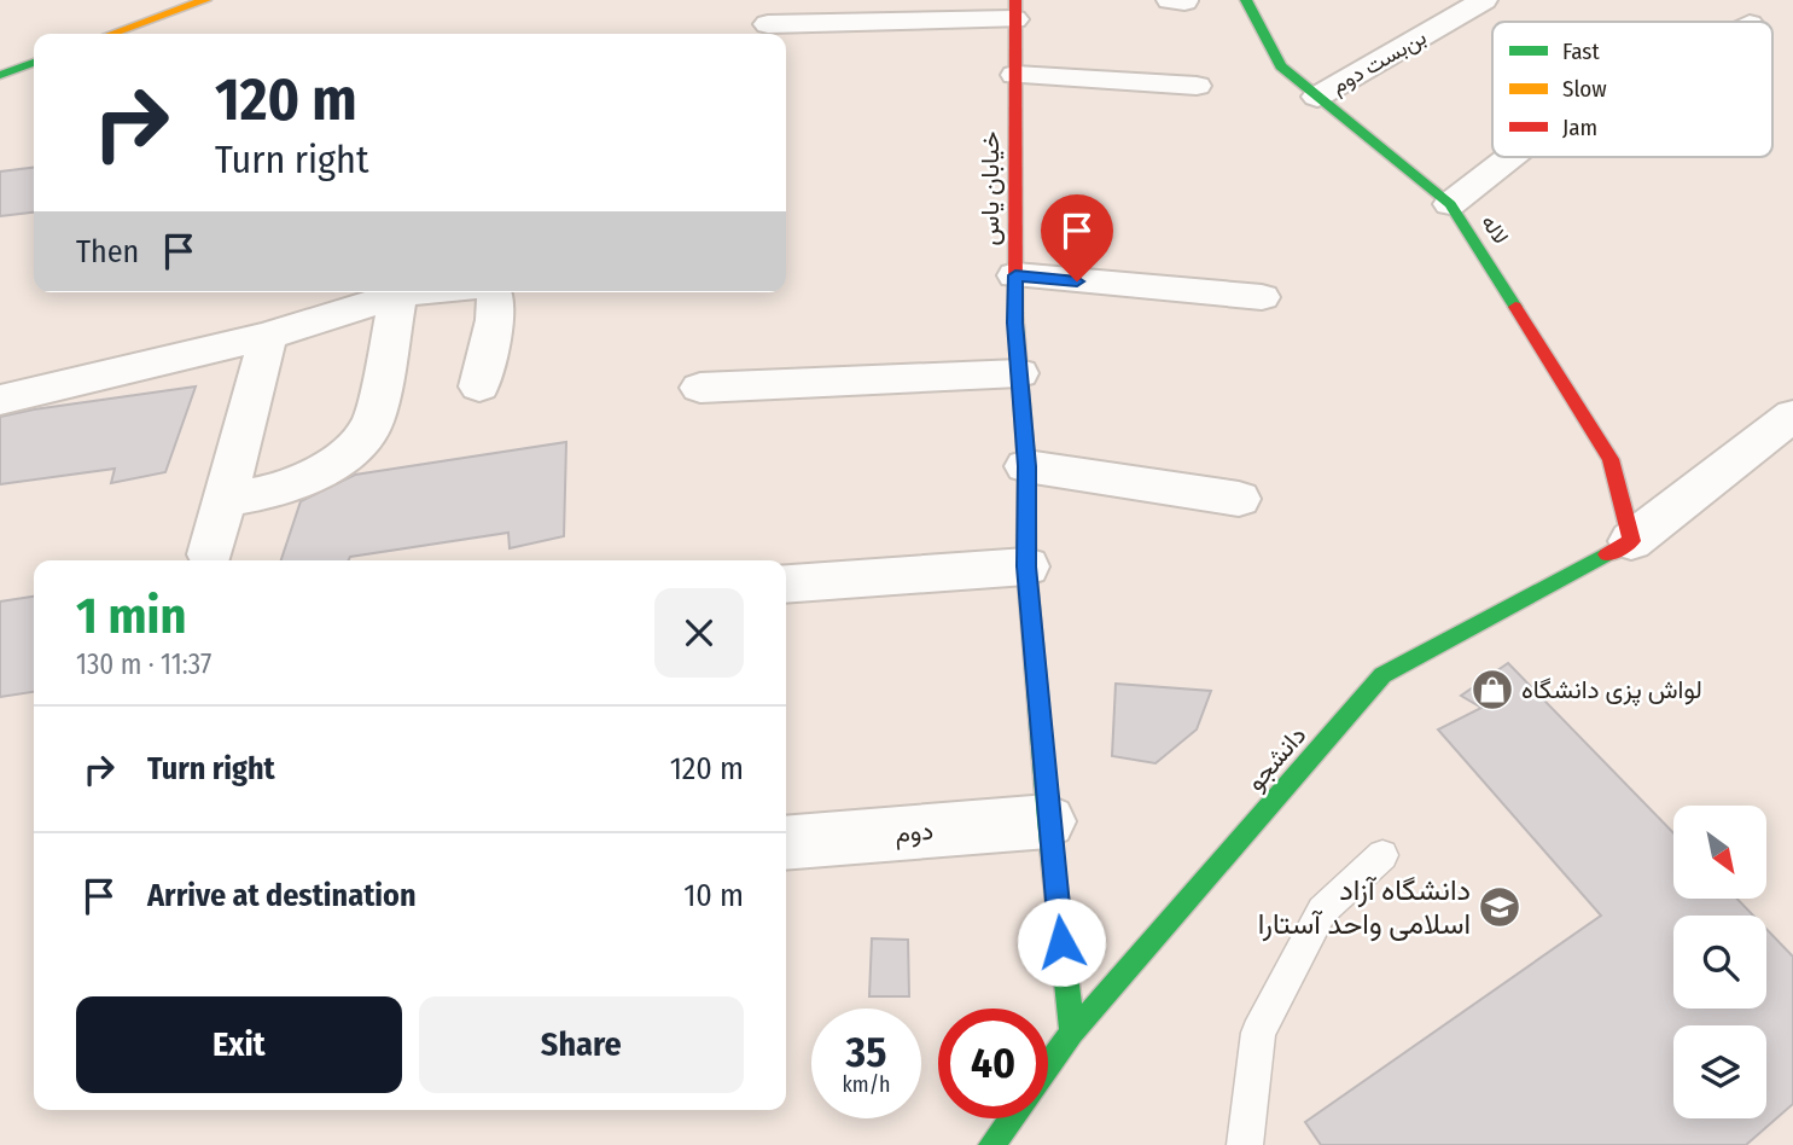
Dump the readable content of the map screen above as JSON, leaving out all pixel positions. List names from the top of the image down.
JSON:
{
  "streets": {
    "street": [
      "بن‌بست دوم",
      "خیابان یاس",
      "لاله",
      "دانشجو",
      "دوم"
    ]
  },
  "crossings": [
    ["بن‌بست دوم", "لاله"],
    ["خیابان یاس", "دانشجو"],
    ["خیابان یاس", "دوم"],
    ["لاله", "دانشجو"]
  ],
  "places": {
    "shop": ["لواش پزی دانشگاه"],
    "school or university": ["دانشگاه آزاد اسلامی واحد آستارا"]
  },
  "legend": ["Fast", "Slow", "Jam"],
  "north": "bottom right",
  "page": {
    "turn": ["120 m", "Turn right"],
    "then": "Then",
    "heading": ["1 min", "130 m · 11:37"],
    "list": [
      {
        "name": "Turn right",
        "value": "120 m"
      },
      {
        "name": "Arrive at destination",
        "value": "10 m"
      }
    ],
    "buttons": ["Exit", "Share"],
    "speed": "35 km/h",
    "limit": "40"
  }
}
